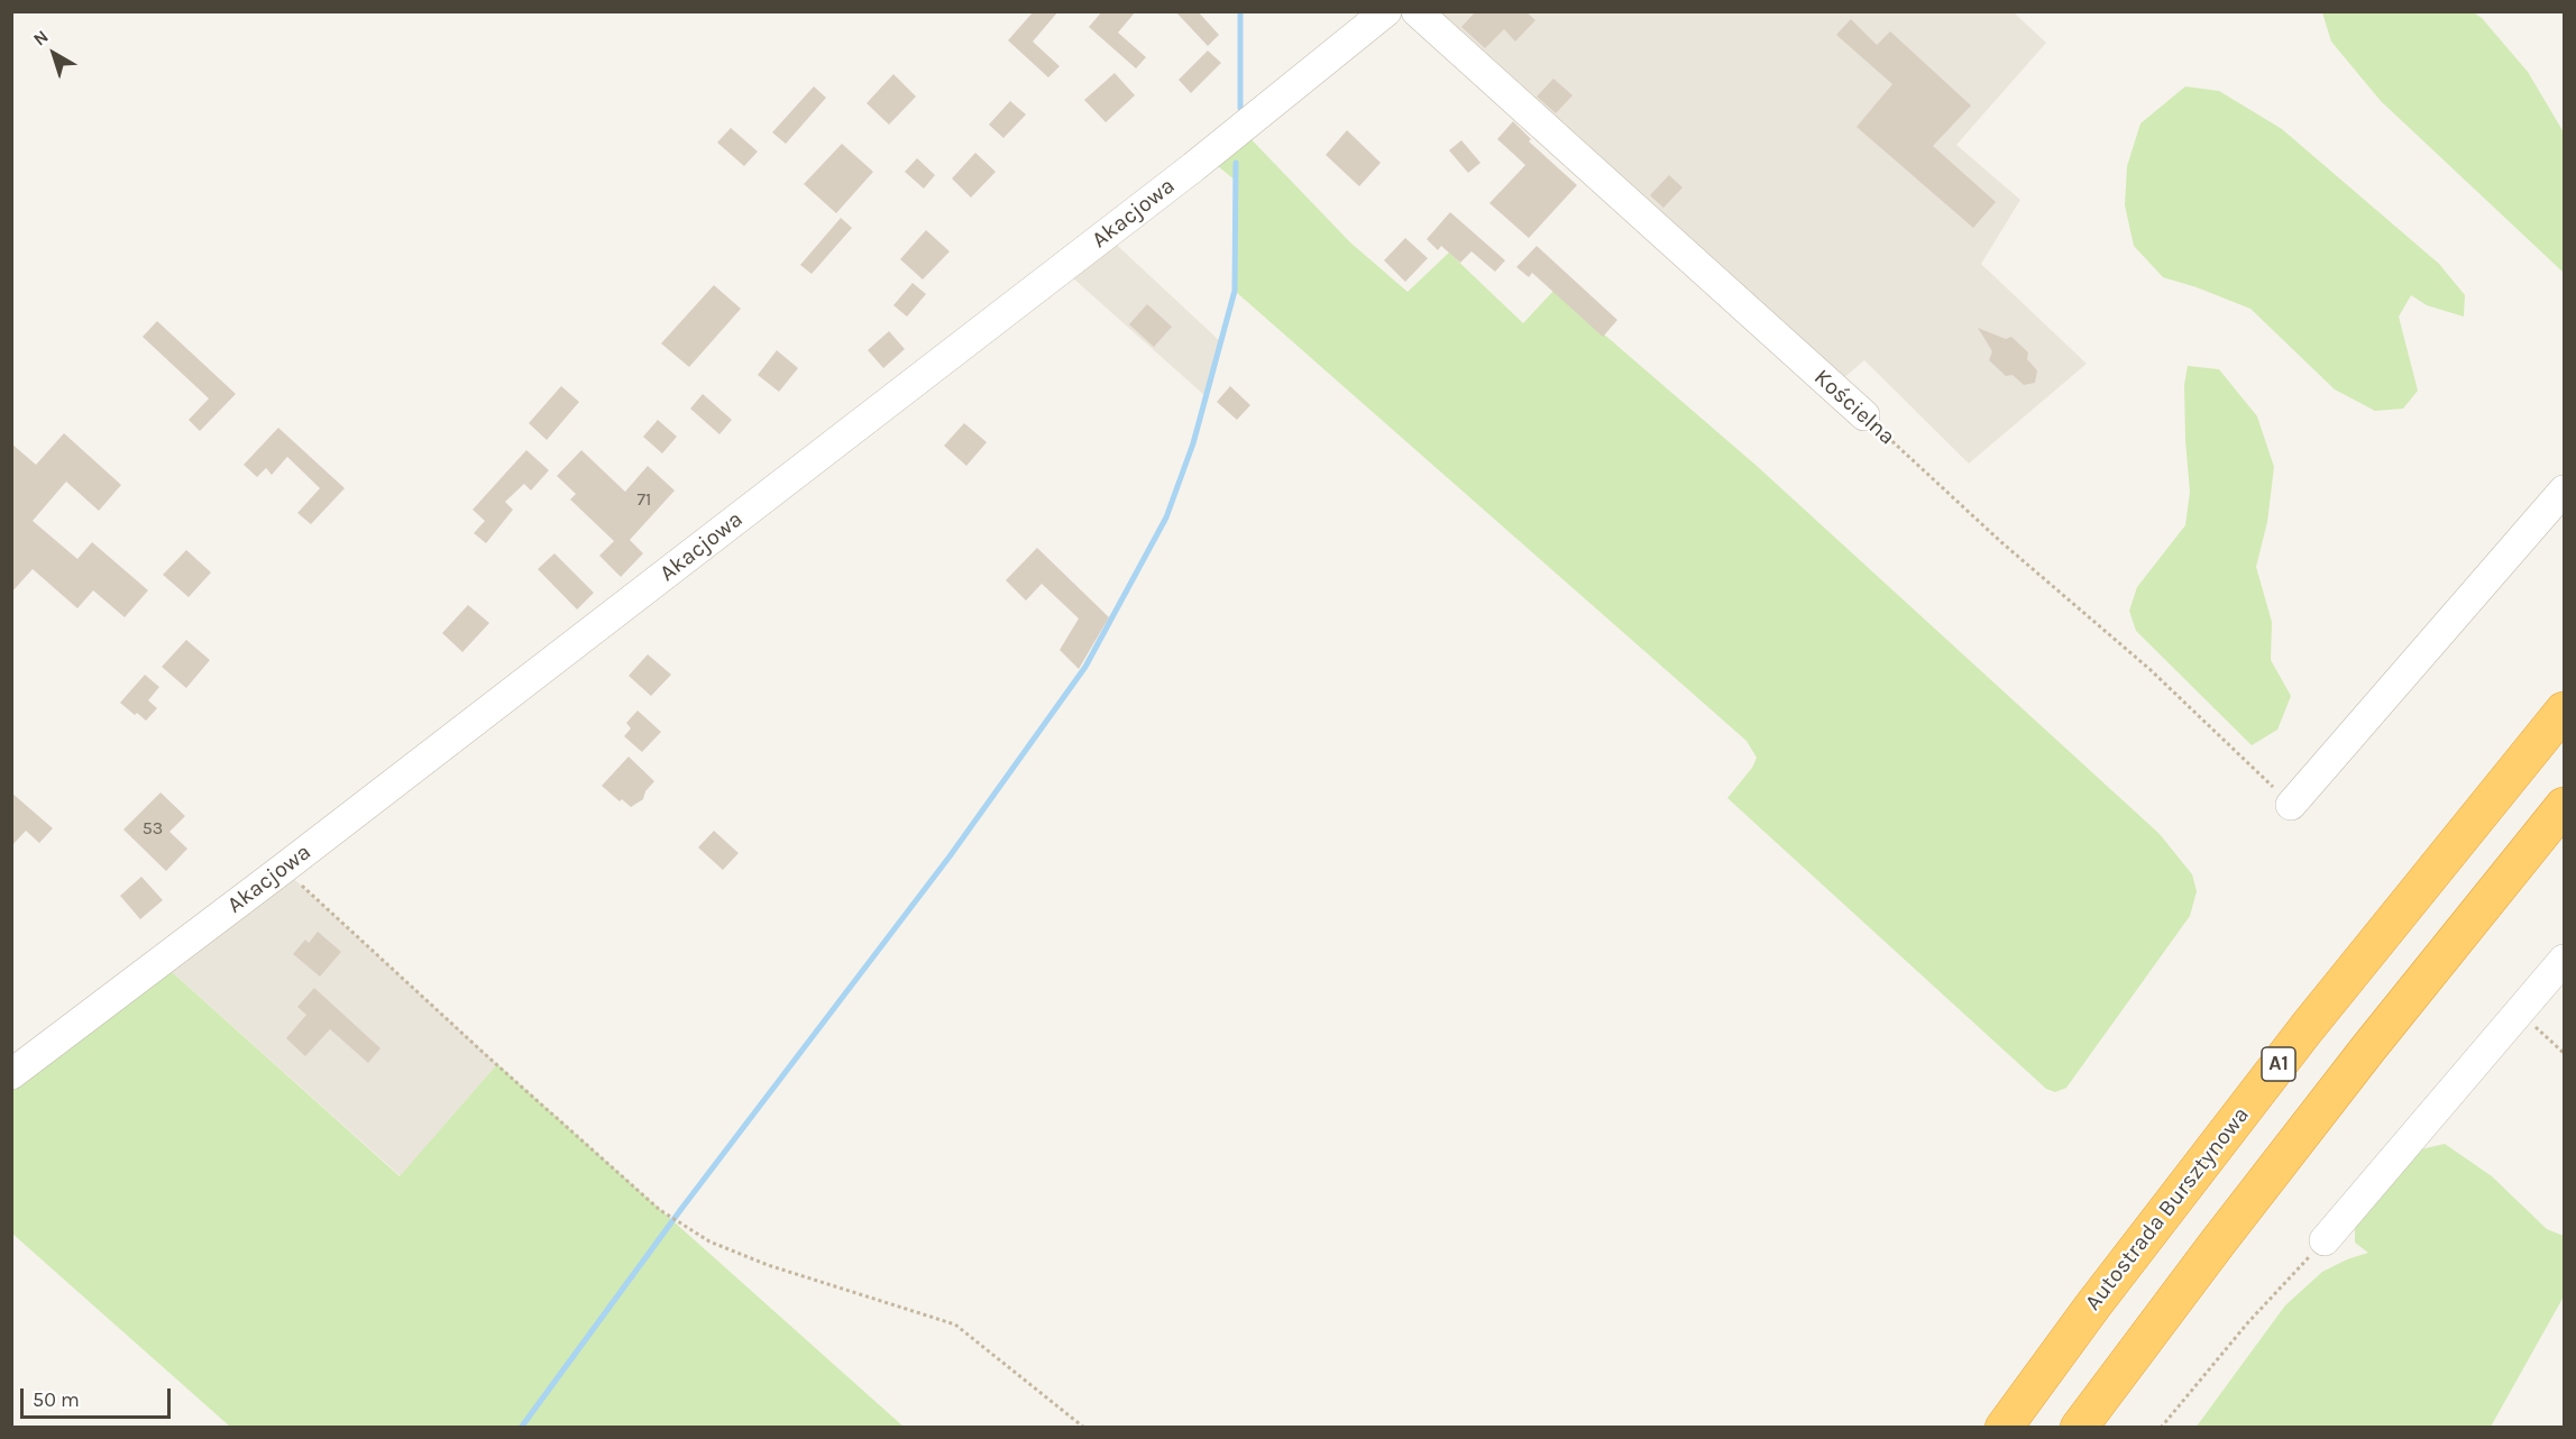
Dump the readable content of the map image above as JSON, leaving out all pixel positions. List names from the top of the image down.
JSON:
{
  "streets": {
    "highway": ["A1", "Autostrada Bursztynowa"],
    "street": ["Akacjowa", "Kościelna"]
  },
  "house_numbers": ["71", "53"],
  "scale_bar": "50 m",
  "north": "top left"
}
